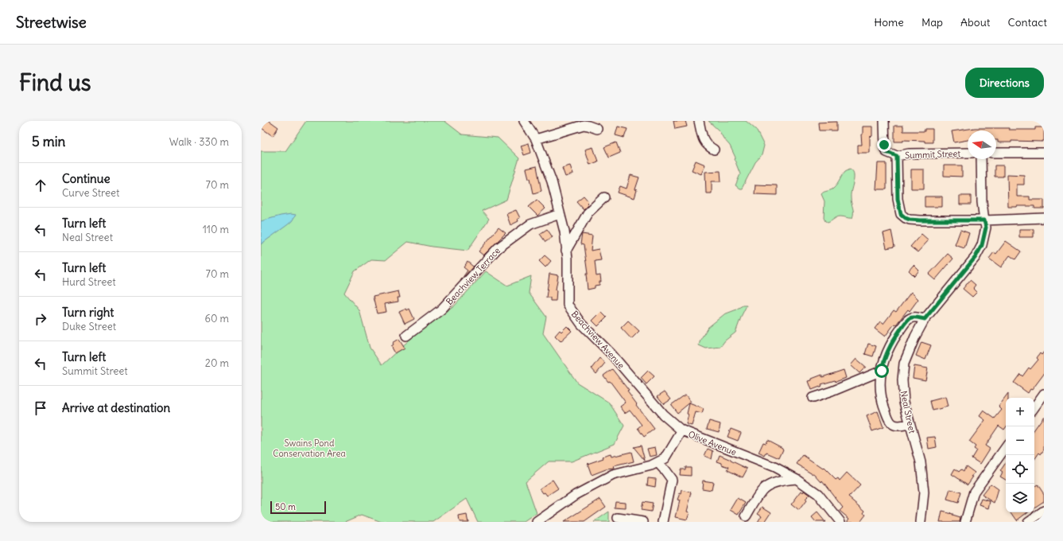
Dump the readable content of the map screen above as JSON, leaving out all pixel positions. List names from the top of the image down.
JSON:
{
  "streets": {
    "street": [
      "Summit Street",
      "Beachview Terrace",
      "Beachview Avenue",
      "Neal Street",
      "Olive Avenue"
    ]
  },
  "crossings": [
    ["Beachview Terrace", "Beachview Avenue"],
    ["Beachview Avenue", "Olive Avenue"]
  ],
  "parks": ["Swains Pond Conservation Area"],
  "scale_bar": "50 m",
  "north": "left",
  "page": {
    "header": "Streetwise",
    "nav": [
      "Home",
      "Map",
      "About",
      "Contact"
    ],
    "buttons": "Directions",
    "title": "Find us",
    "heading": ["5 min", "Walk · 330 m"],
    "list": [
      ["Continue", "Curve Street", "70 m"],
      ["Turn left", "Neal Street", "110 m"],
      ["Turn left", "Hurd Street", "70 m"],
      ["Turn right", "Duke Street", "60 m"],
      ["Turn left", "Summit Street", "20 m"],
      "Arrive at destination"
    ],
    "map_buttons": ["+", "−"],
    "scale": "50 m"
  }
}
